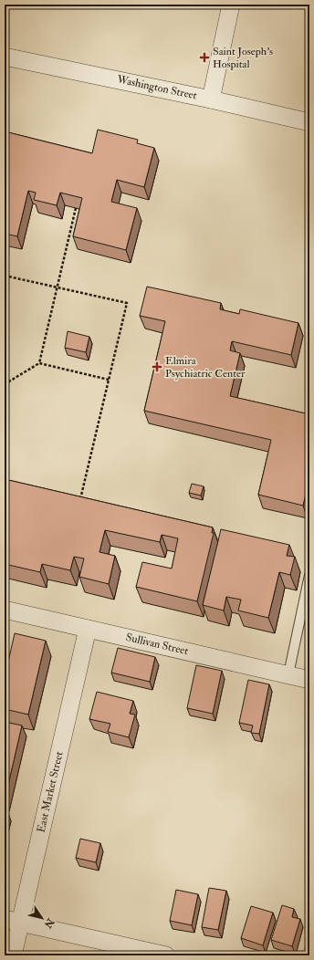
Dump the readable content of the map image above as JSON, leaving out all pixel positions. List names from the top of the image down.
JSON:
{
  "streets": {
    "street": ["Washington Street", "Sullivan Street", "East Market Street"]
  },
  "crossings": [
    ["Sullivan Street", "East Market Street"]
  ],
  "places": {
    "health": ["Saint Joseph's Hospital", "Elmira Psychiatric Center"]
  },
  "north": "bottom right"
}
